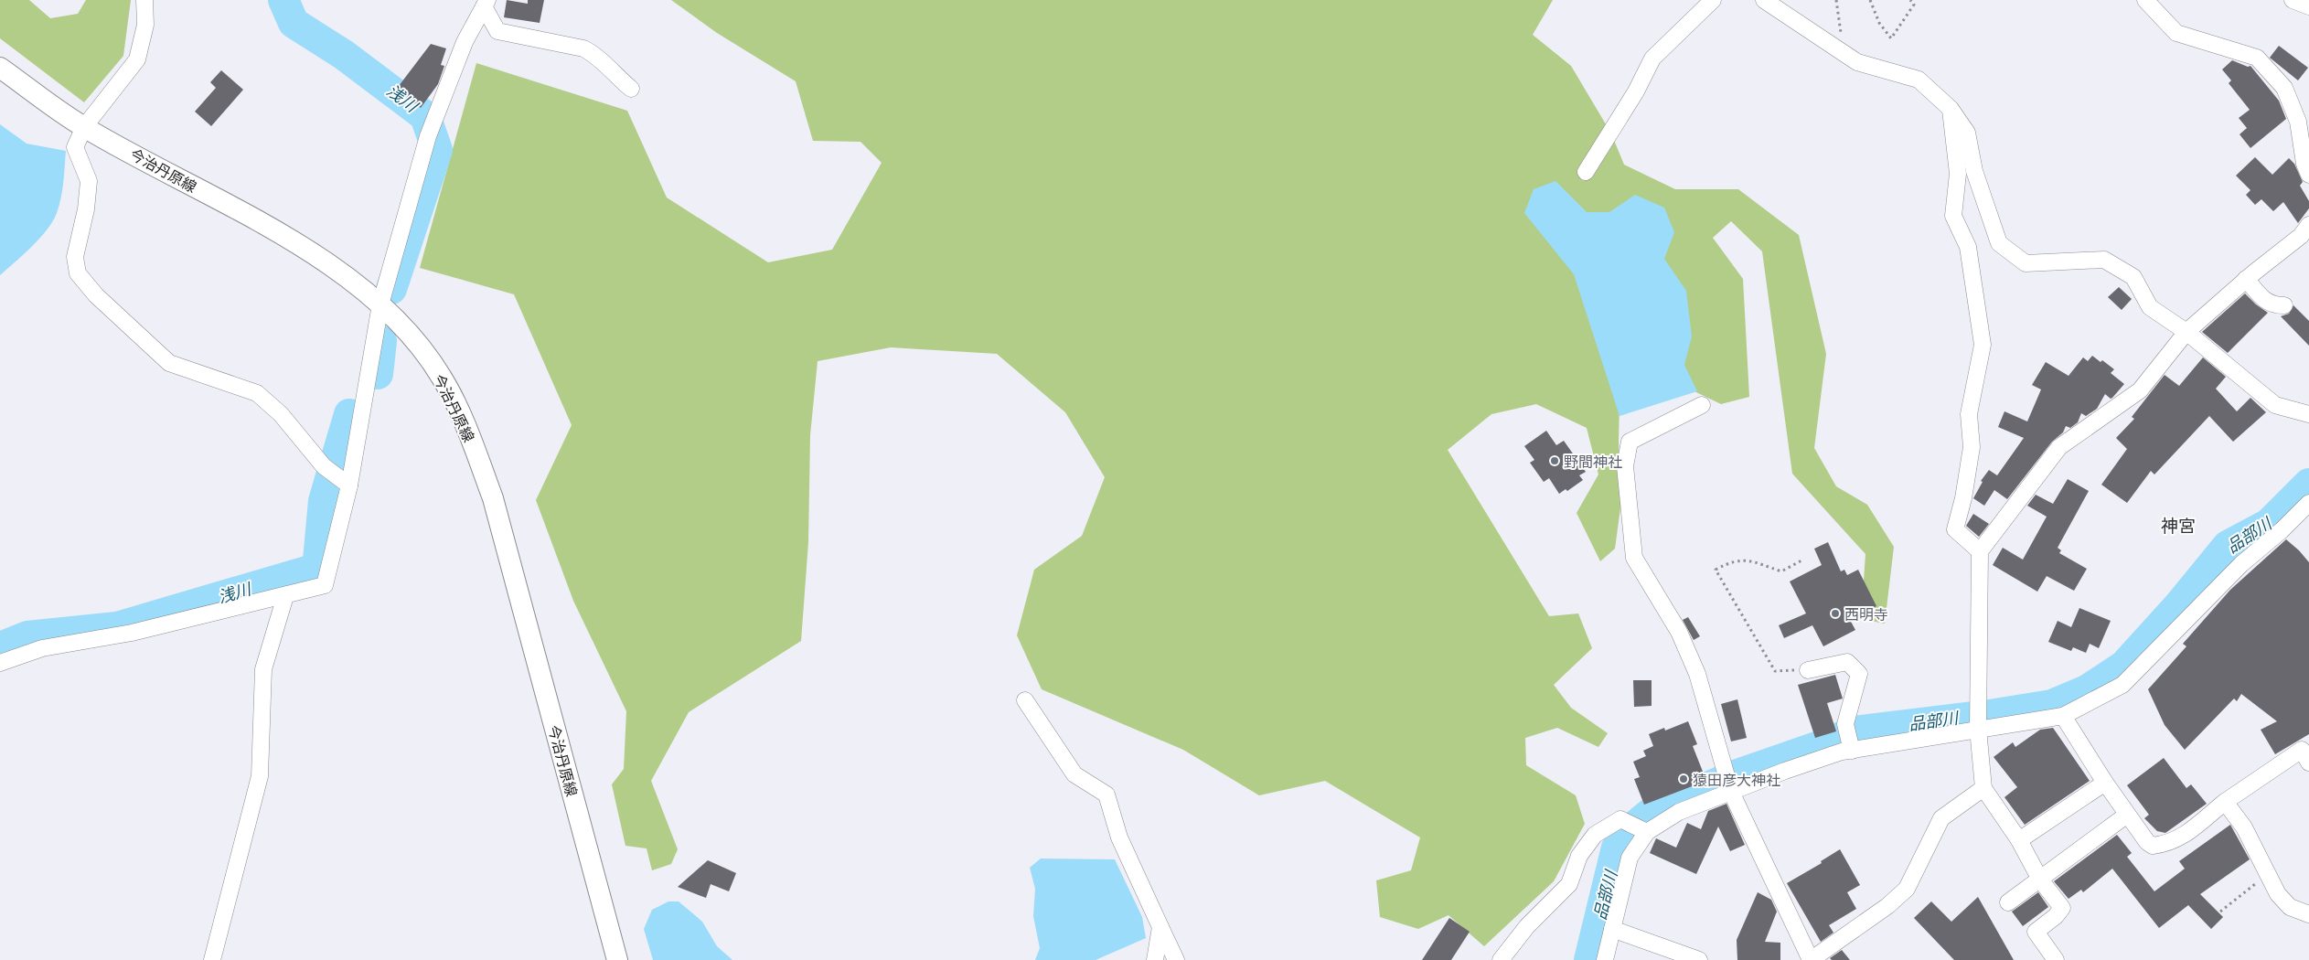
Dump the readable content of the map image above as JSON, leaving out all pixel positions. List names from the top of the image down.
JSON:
{
  "streets": {
    "main road": ["今治丹原線"]
  },
  "districts": ["神宮"],
  "water": ["浅川", "品部川"],
  "places": ["野間神社", "西明寺", "猿田彦大神社"]
}
